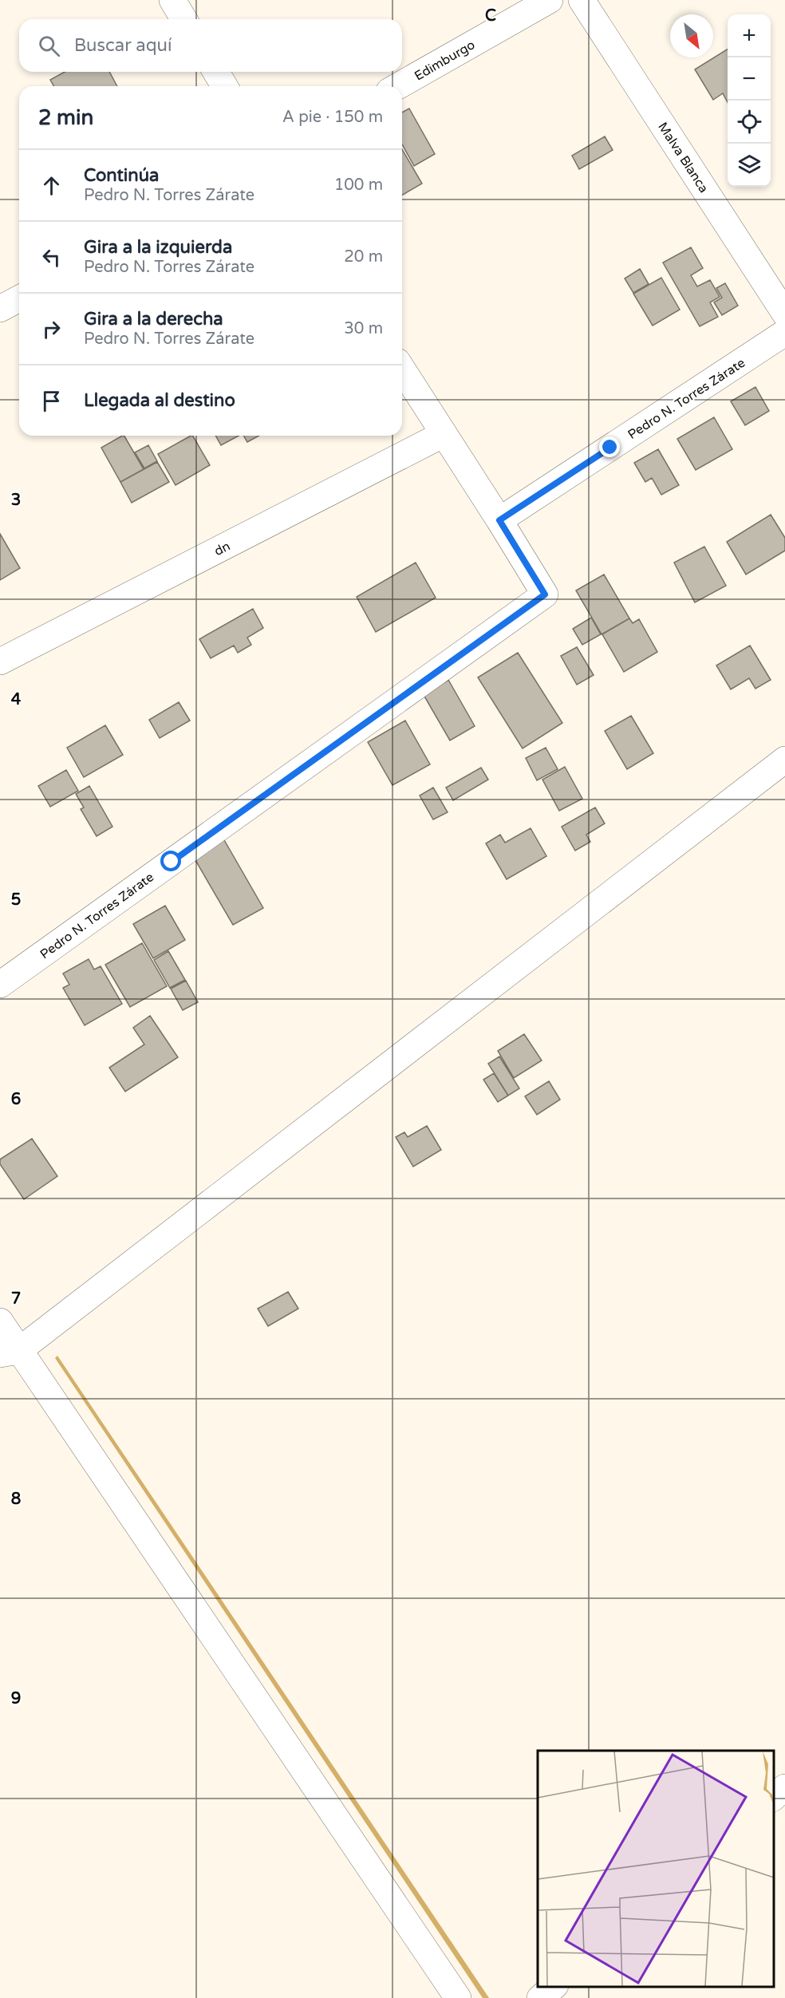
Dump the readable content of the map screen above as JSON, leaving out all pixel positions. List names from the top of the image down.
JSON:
{
  "streets": {
    "street": [
      "Edimburgo",
      "Malva Blanca",
      "Pedro N. Torres Zárate",
      "dn"
    ]
  },
  "north": "bottom right",
  "page": {
    "map_buttons": ["+", "−"],
    "search": "Buscar aquí",
    "heading": ["2 min", "A pie · 150 m"],
    "list": [
      ["Continúa", "Pedro N. Torres Zárate", "100 m"],
      ["Gira a la izquierda", "Pedro N. Torres Zárate", "20 m"],
      ["Gira a la derecha", "Pedro N. Torres Zárate", "30 m"],
      "Llegada al destino"
    ]
  },
  "grid": {
    "columns": ["C"],
    "rows": [
      "3",
      "4",
      "5",
      "6",
      "7",
      "8",
      "9"
    ]
  }
}
